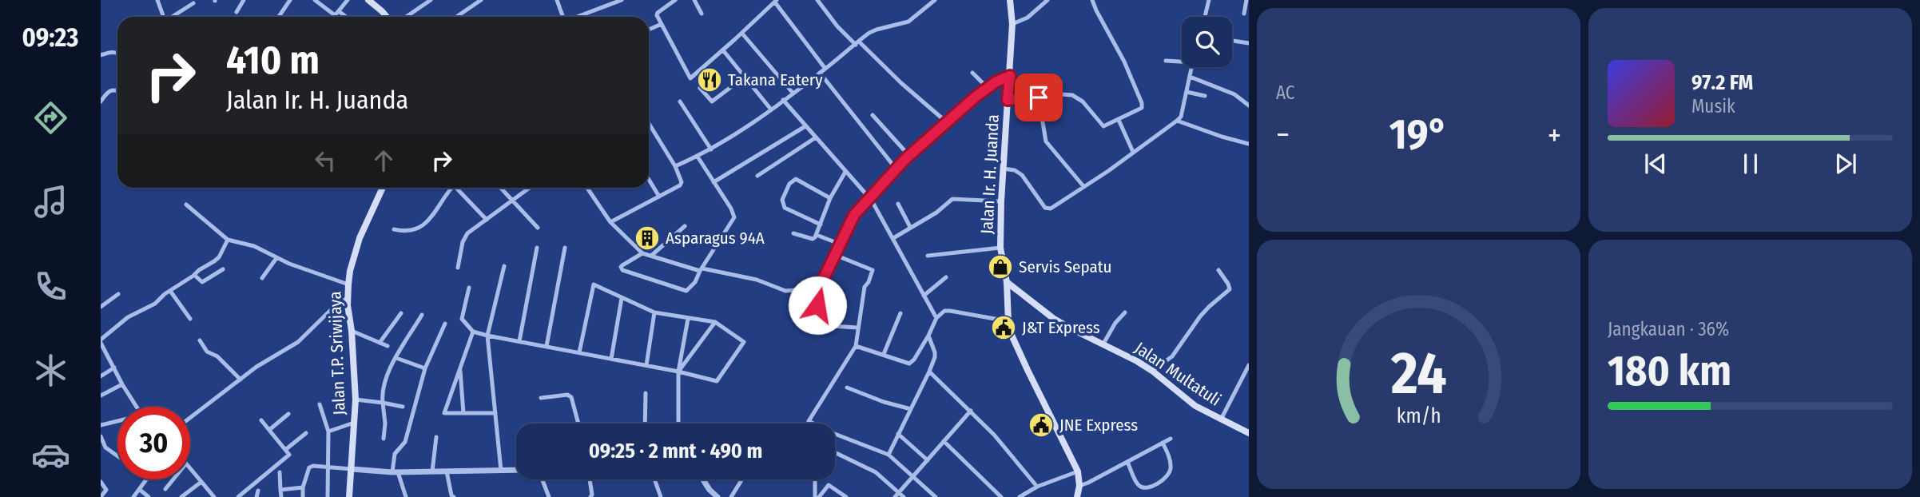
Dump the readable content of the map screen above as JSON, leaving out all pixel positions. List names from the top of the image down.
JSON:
{
  "streets": {
    "main road": ["Jalan Ir. H. Juanda", "Jalan T.P. Sriwijaya", "Jalan Multatuli"]
  },
  "crossings": [
    ["Jalan Ir. H. Juanda", "Jalan Multatuli"]
  ],
  "places": {
    "restaurant": ["Takana Eatery"],
    "building": ["Asparagus 94A"],
    "shop": ["Servis Sepatu"],
    "public building": ["J&T Express", "JNE Express"]
  },
  "page": {
    "tabs": "09:23",
    "tile": [
      "AC",
      ["Jangkauan · 36%", "180 km"]
    ],
    "turn": ["410 m", "Jalan Ir. H. Juanda"],
    "song": ["97.2 FM", "Musik"],
    "heat": ["−", "19°", "+"],
    "limit": "30",
    "trip": "09:25 · 2 mnt · 490 m",
    "gauge": ["24", "km/h"]
  }
}
